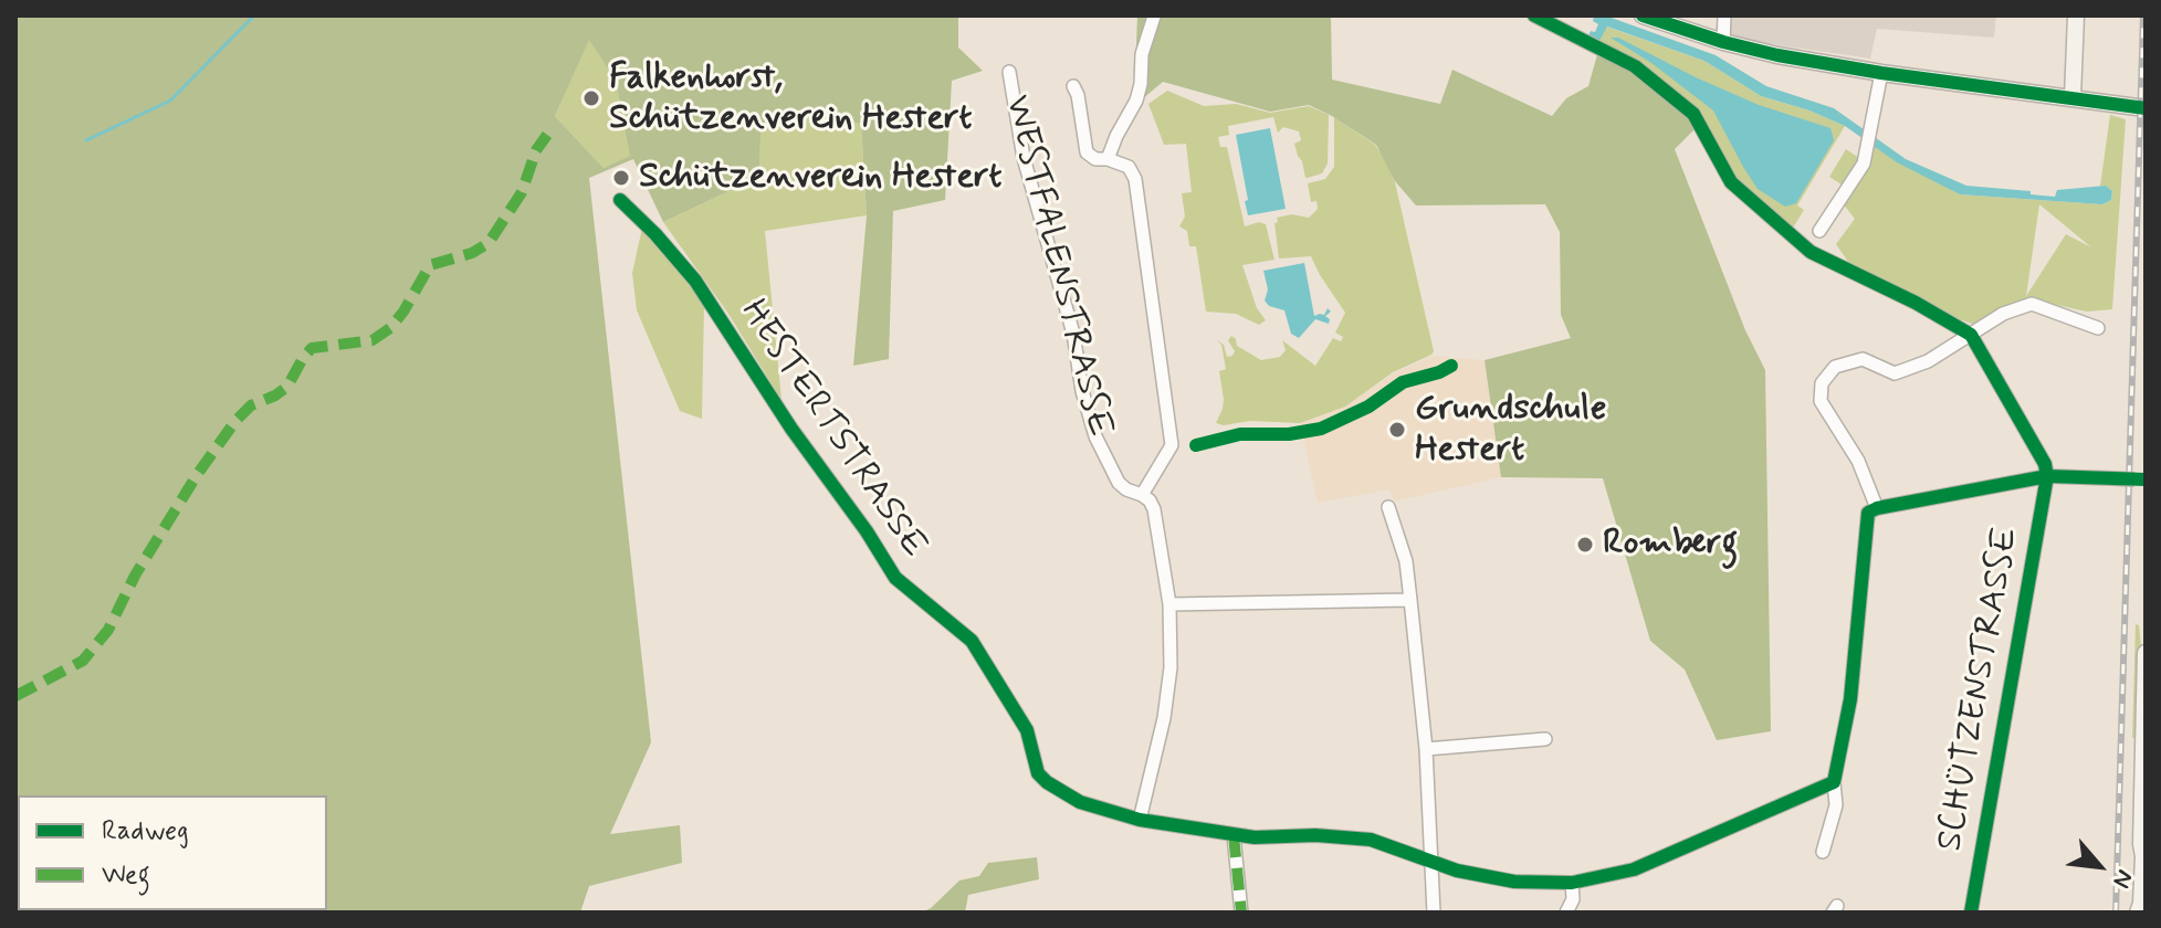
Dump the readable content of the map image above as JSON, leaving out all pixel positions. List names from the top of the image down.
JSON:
{
  "streets": {
    "street": ["WESTFALENSTRASSE", "HESTERTSTRASSE", "SCHÜTZENSTRASSE"]
  },
  "crossings": [
    ["WESTFALENSTRASSE", "HESTERTSTRASSE"]
  ],
  "places": [
    "Falkenhorst, Schützenverein Hestert",
    "Schützenverein Hestert",
    "Grundschule Hestert",
    "Romberg"
  ],
  "legend": ["Radweg", "Weg"],
  "north": "bottom right"
}
